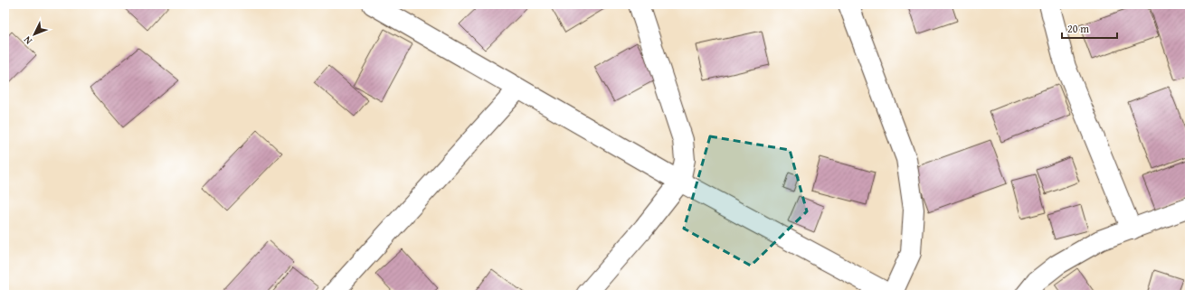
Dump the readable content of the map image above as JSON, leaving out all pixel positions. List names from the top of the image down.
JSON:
{
  "scale_bar": "20 m",
  "north": "bottom left"
}
